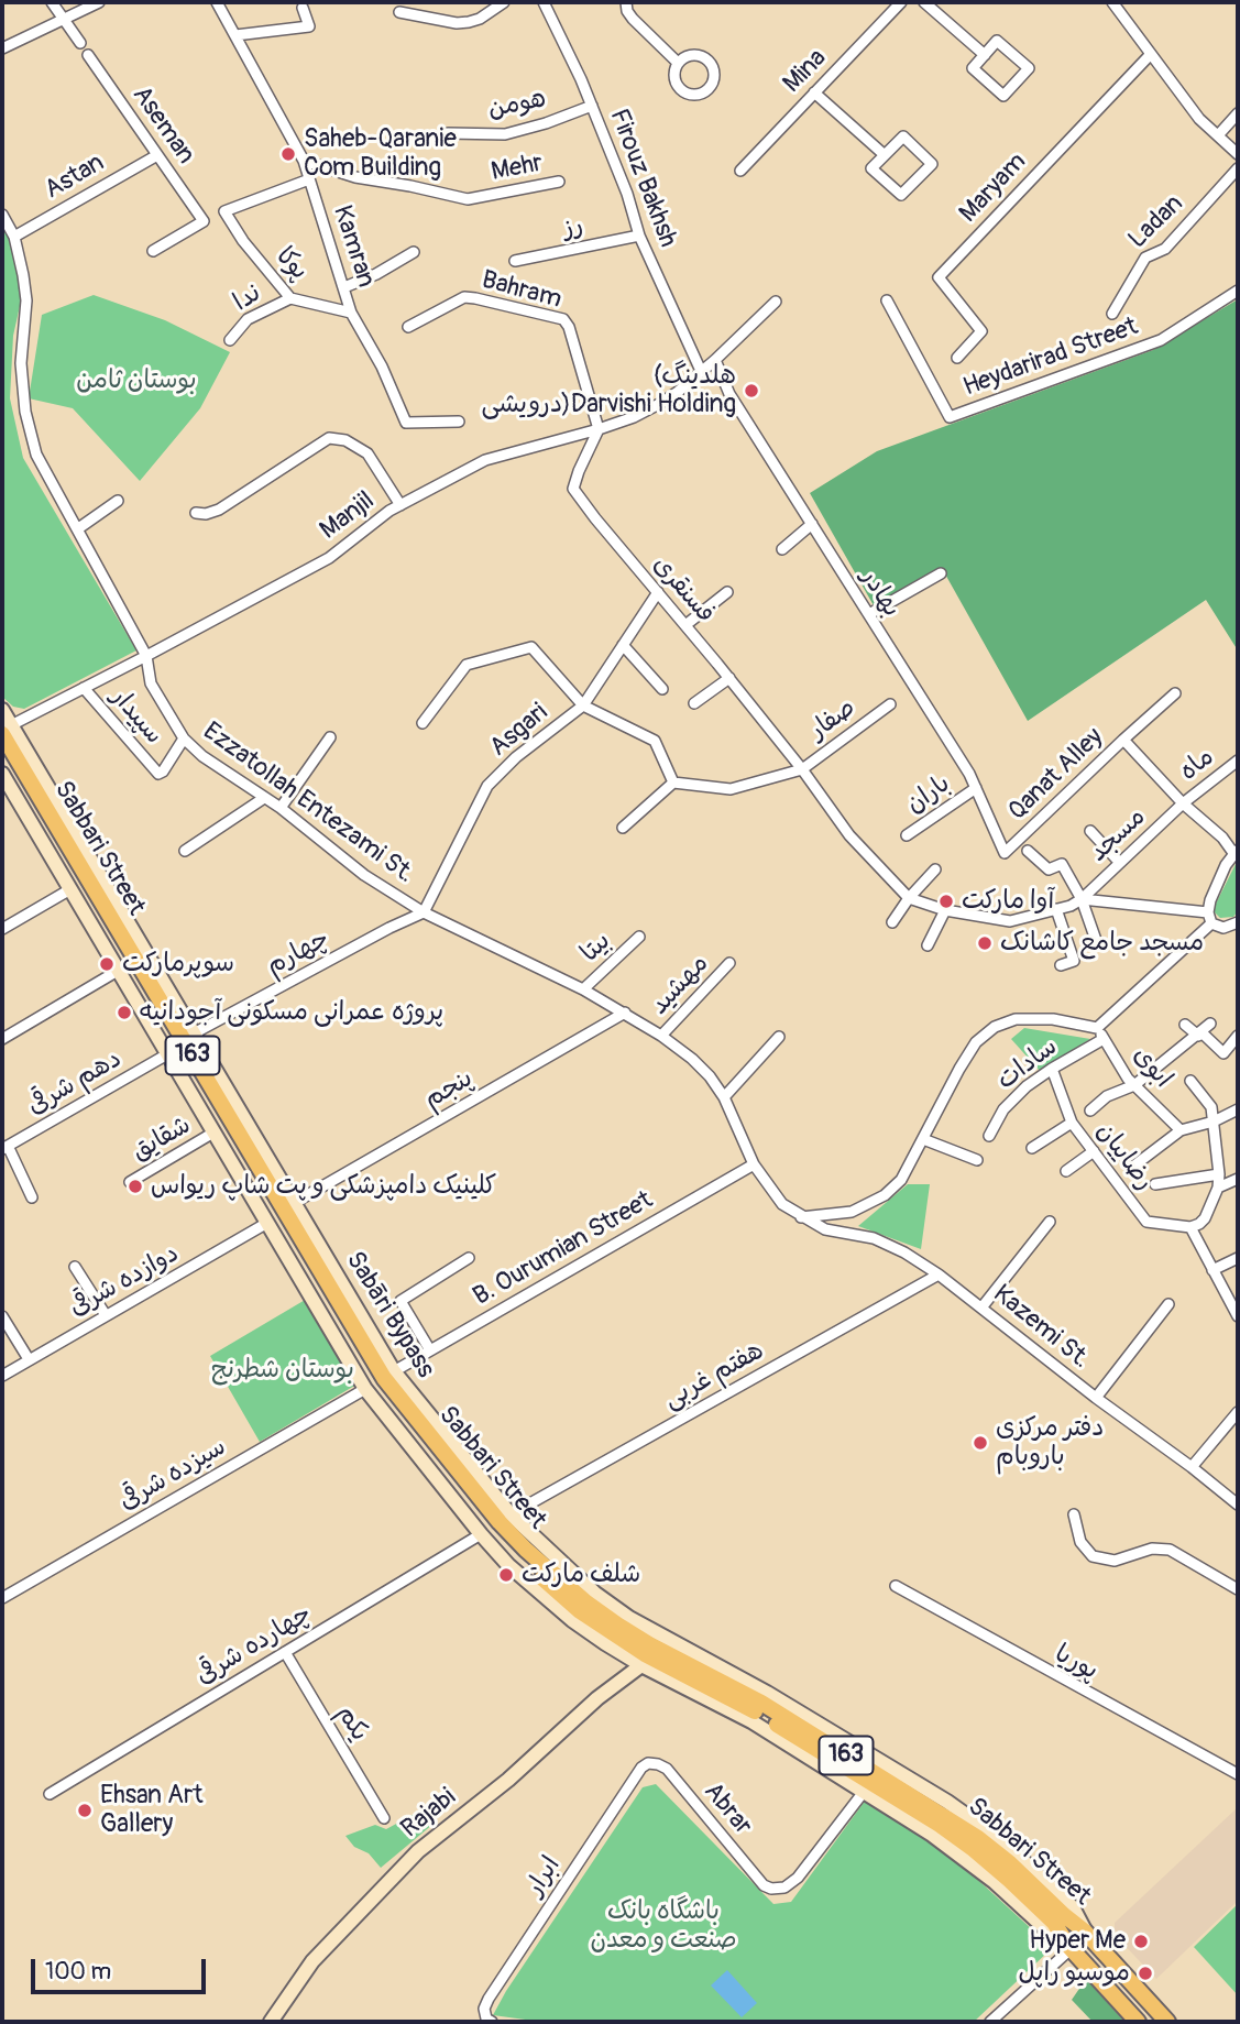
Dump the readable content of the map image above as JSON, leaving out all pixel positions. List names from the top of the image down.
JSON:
{
  "streets": {
    "main road": [
      "Sabbari Street",
      "163",
      "Sabāri Bypass",
      "Rajabi"
    ],
    "street": [
      "Mina",
      "هومن",
      "Aseman",
      "Mehr",
      "Astan",
      "Firouz Bakhsh",
      "Maryam",
      "Ladan",
      "رز",
      "Kamran",
      "پوکا",
      "Bahram",
      "ندا",
      "Heydarirad Street",
      "Manjil",
      "فسنقری",
      "بهادر",
      "سپیدار",
      "صفار",
      "Asgari",
      "ماه",
      "Qanat Alley",
      "باران",
      "Ezzatollah Entezami St.",
      "مسجد",
      "بیتا",
      "چهارم",
      "مهشید",
      "سادات",
      "ابوی",
      "دهم شرقی",
      "پنجم",
      "شقایق",
      "رضاییان",
      "B. Ourumian Street",
      "دوازده شرقی",
      "Kazemi St.",
      "هفتم غربی",
      "سیزده شرقی",
      "چهارده شرقی",
      "پوریا",
      "یکم",
      "ابرار"
    ]
  },
  "crossings": [
    ["هومن", "Firouz Bakhsh"],
    ["Aseman", "Astan"],
    ["Mehr", "Kamran"],
    ["Astan", "Ezzatollah Entezami St."],
    ["Firouz Bakhsh", "رز"],
    ["Firouz Bakhsh", "Manjil"],
    ["Kamran", "پوکا"],
    ["پوکا", "ندا"],
    ["Bahram", "Manjil"],
    ["Bahram", "فسنقری"],
    ["Manjil", "فسنقری"],
    ["Manjil", "بهادر"],
    ["Manjil", "سپیدار"],
    ["Manjil", "Ezzatollah Entezami St."],
    ["Manjil", "Sabbari Street"],
    ["Manjil", "Sabāri Bypass"],
    ["فسنقری", "صفار"],
    ["فسنقری", "Asgari"],
    ["بهادر", "Qanat Alley"],
    ["بهادر", "باران"],
    ["سپیدار", "Ezzatollah Entezami St."],
    ["Asgari", "Ezzatollah Entezami St."],
    ["Asgari", "چهارم"],
    ["ماه", "Qanat Alley"],
    ["ماه", "مسجد"],
    ["Qanat Alley", "مسجد"],
    ["Ezzatollah Entezami St.", "بیتا"],
    ["Ezzatollah Entezami St.", "چهارم"],
    ["Ezzatollah Entezami St.", "مهشید"],
    ["Ezzatollah Entezami St.", "پنجم"],
    ["Ezzatollah Entezami St.", "B. Ourumian Street"],
    ["Ezzatollah Entezami St.", "Kazemi St."],
    ["Sabbari Street", "163"],
    ["Sabbari Street", "B. Ourumian Street"],
    ["Sabbari Street", "Sabāri Bypass"],
    ["Sabbari Street", "هفتم غربی"],
    ["Sabbari Street", "سیزده شرقی"],
    ["Sabbari Street", "چهارده شرقی"],
    ["چهارم", "Sabāri Bypass"],
    ["163", "هفتم غربی"],
    ["163", "چهارده شرقی"],
    ["سادات", "ابوی"],
    ["سادات", "رضاییان"],
    ["پنجم", "Sabāri Bypass"],
    ["B. Ourumian Street", "Sabāri Bypass"],
    ["B. Ourumian Street", "سیزده شرقی"],
    ["Sabāri Bypass", "سیزده شرقی"],
    ["Kazemi St.", "هفتم غربی"],
    ["هفتم غربی", "چهارده شرقی"],
    ["چهارده شرقی", "یکم"]
  ],
  "parks": ["بوستان ثامن", "بوستان شطرنج", "باشگاه بانک صنعت و معدن"],
  "places": [
    "Saheb-Qaranie Com Building",
    "(هلدینگ درویشی)Darvishi Holding",
    "آوا مارکت",
    "مسجد جامع کاشانک",
    "سوپرمارکت",
    "پروژه عمرانی مسکونی آجودانیه",
    "کلینیک دامپزشکی و پت شاپ ریواس",
    "دفتر مرکزی باروبام",
    "شلف مارکت",
    "Ehsan Art Gallery",
    "Hyper Me",
    "موسیو راپل"
  ],
  "scale_bar": "100 m"
}
